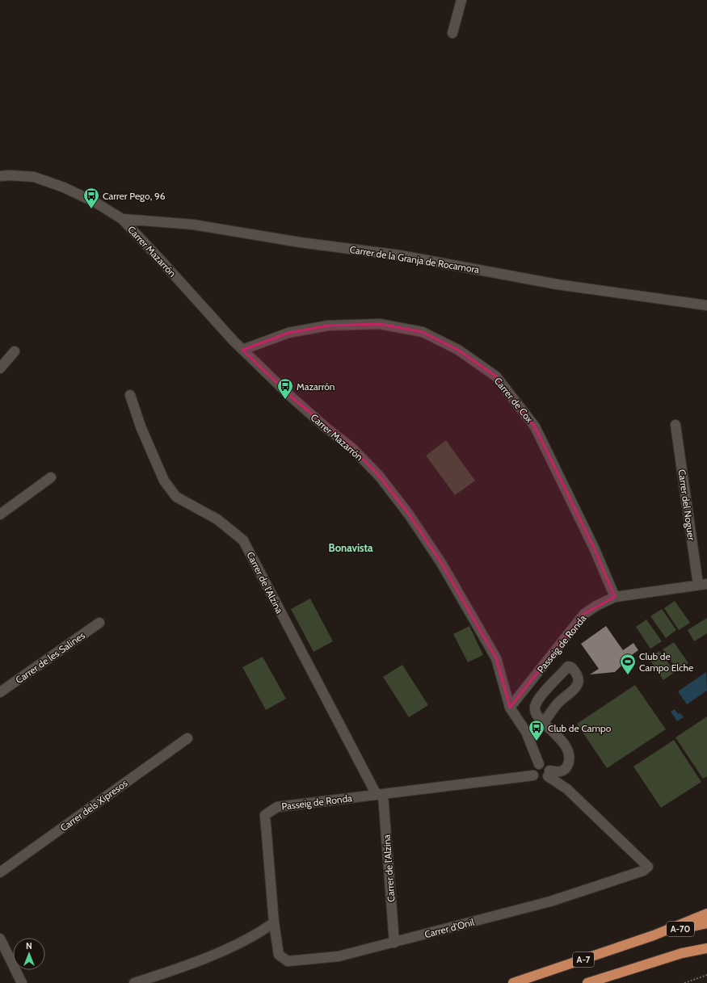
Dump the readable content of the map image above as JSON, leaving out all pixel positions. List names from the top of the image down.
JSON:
{
  "streets": {
    "highway": ["A-70", "A-7"],
    "street": [
      "Carrer Mazarrón",
      "Carrer de la Granja de Rocamora",
      "Carrer de Cox",
      "Carrer del Noguer",
      "Carrer de l'Alzina",
      "Passeig de Ronda",
      "Carrer de les Salines",
      "Carrer dels Xipresos",
      "Carrer d'Onil"
    ]
  },
  "crossings": [
    ["Carrer Mazarrón", "Carrer de la Granja de Rocamora"],
    ["Carrer Mazarrón", "Carrer de Cox"],
    ["Carrer Mazarrón", "Passeig de Ronda"],
    ["Carrer de Cox", "Passeig de Ronda"],
    ["Carrer del Noguer", "Passeig de Ronda"],
    ["Carrer de l'Alzina", "Passeig de Ronda"],
    ["Carrer de l'Alzina", "Carrer d'Onil"],
    ["Passeig de Ronda", "Carrer d'Onil"],
    ["A-70", "A-7"]
  ],
  "districts": ["Bonavista"],
  "places": {
    "bus stop": ["Carrer Pego, 96", "Mazarrón", "Club de Campo"],
    "sports": ["Club de Campo Elche"]
  },
  "north": "top"
}
